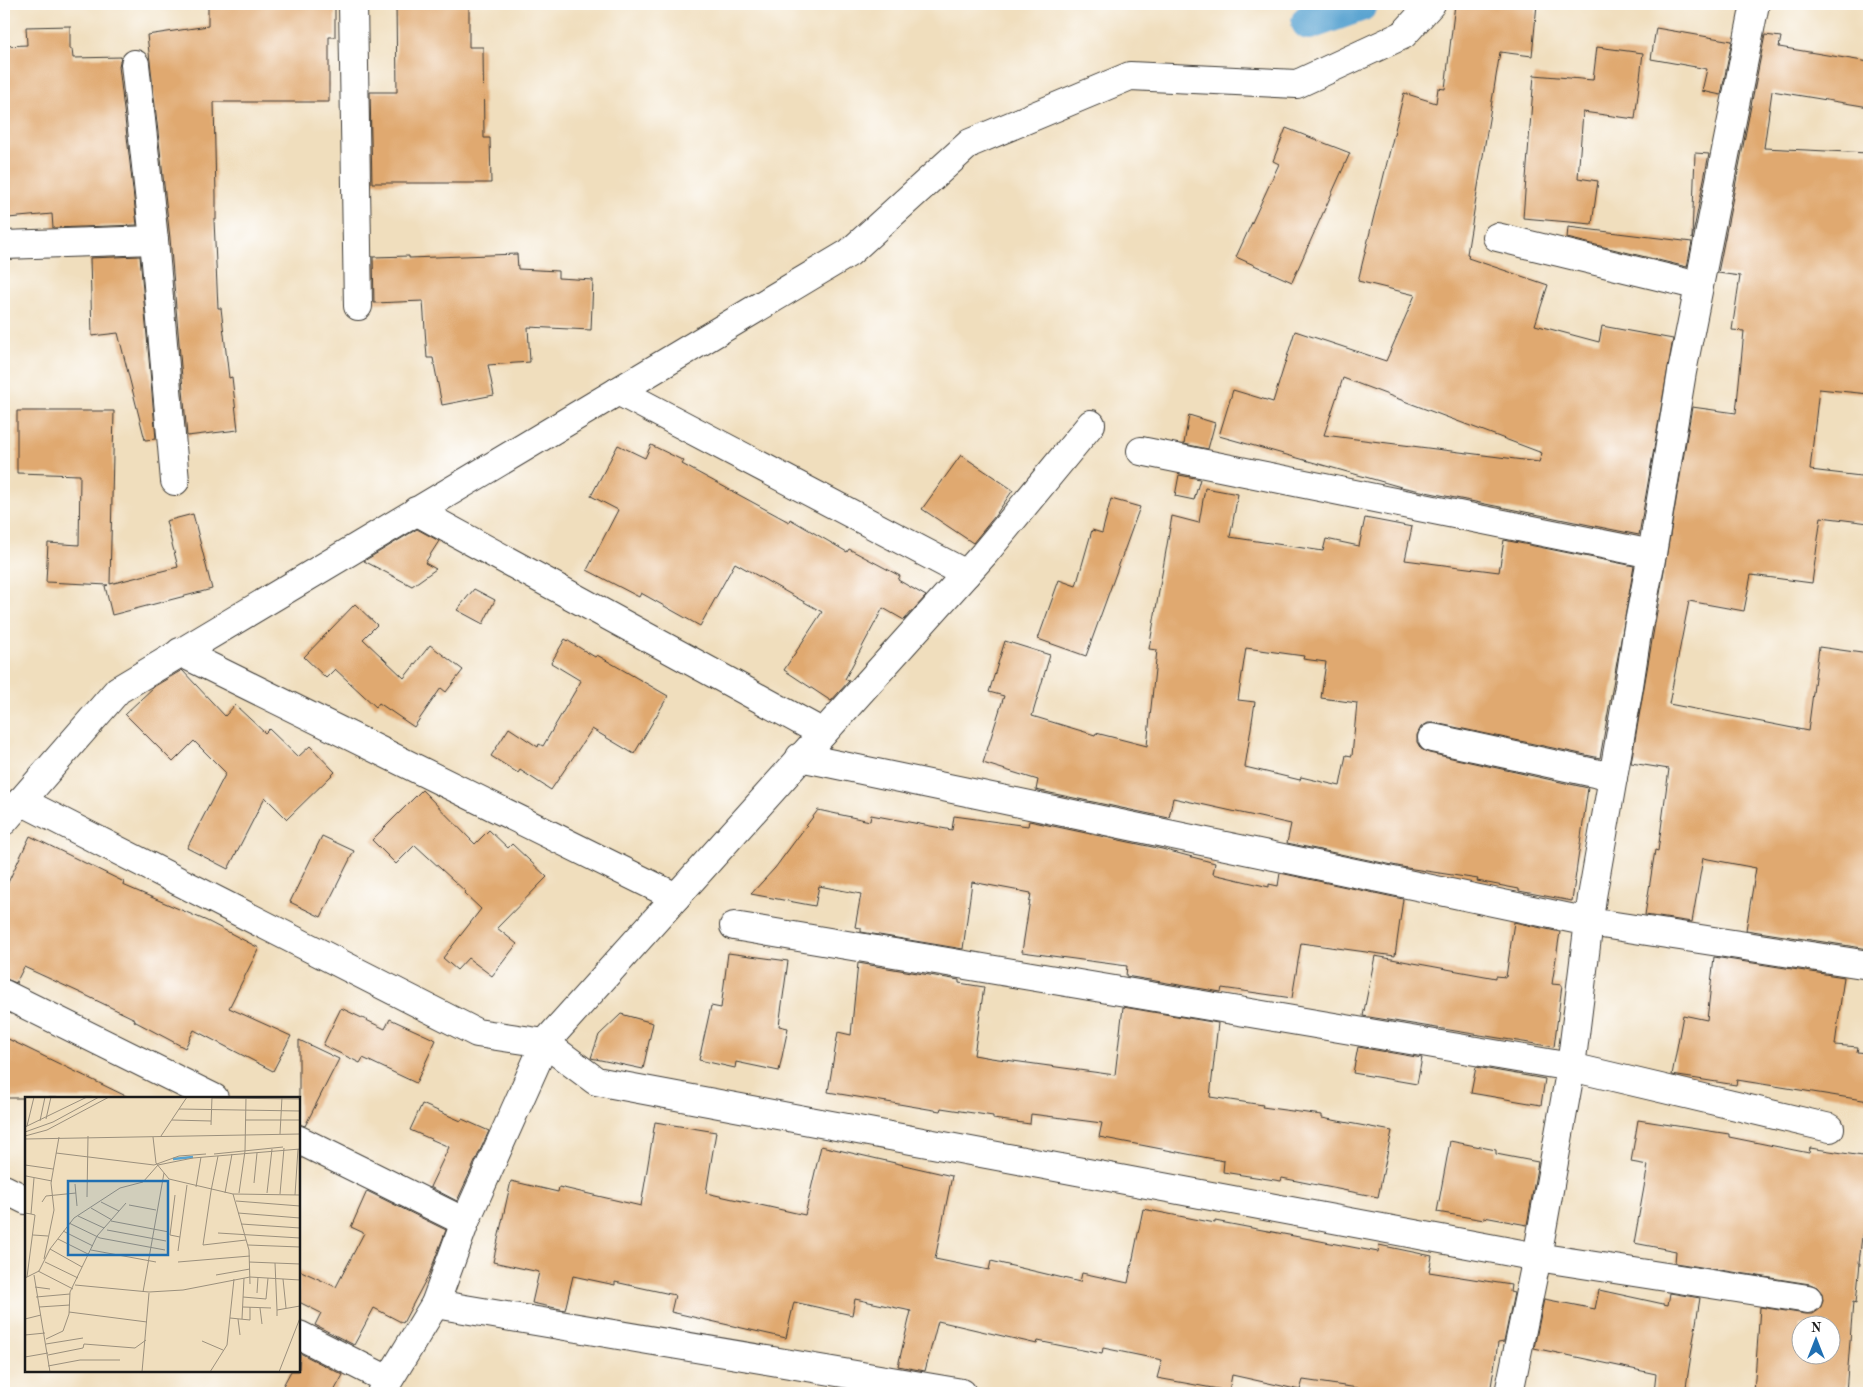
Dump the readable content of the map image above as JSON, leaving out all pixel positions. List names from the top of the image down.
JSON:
{
  "north": "top"
}
